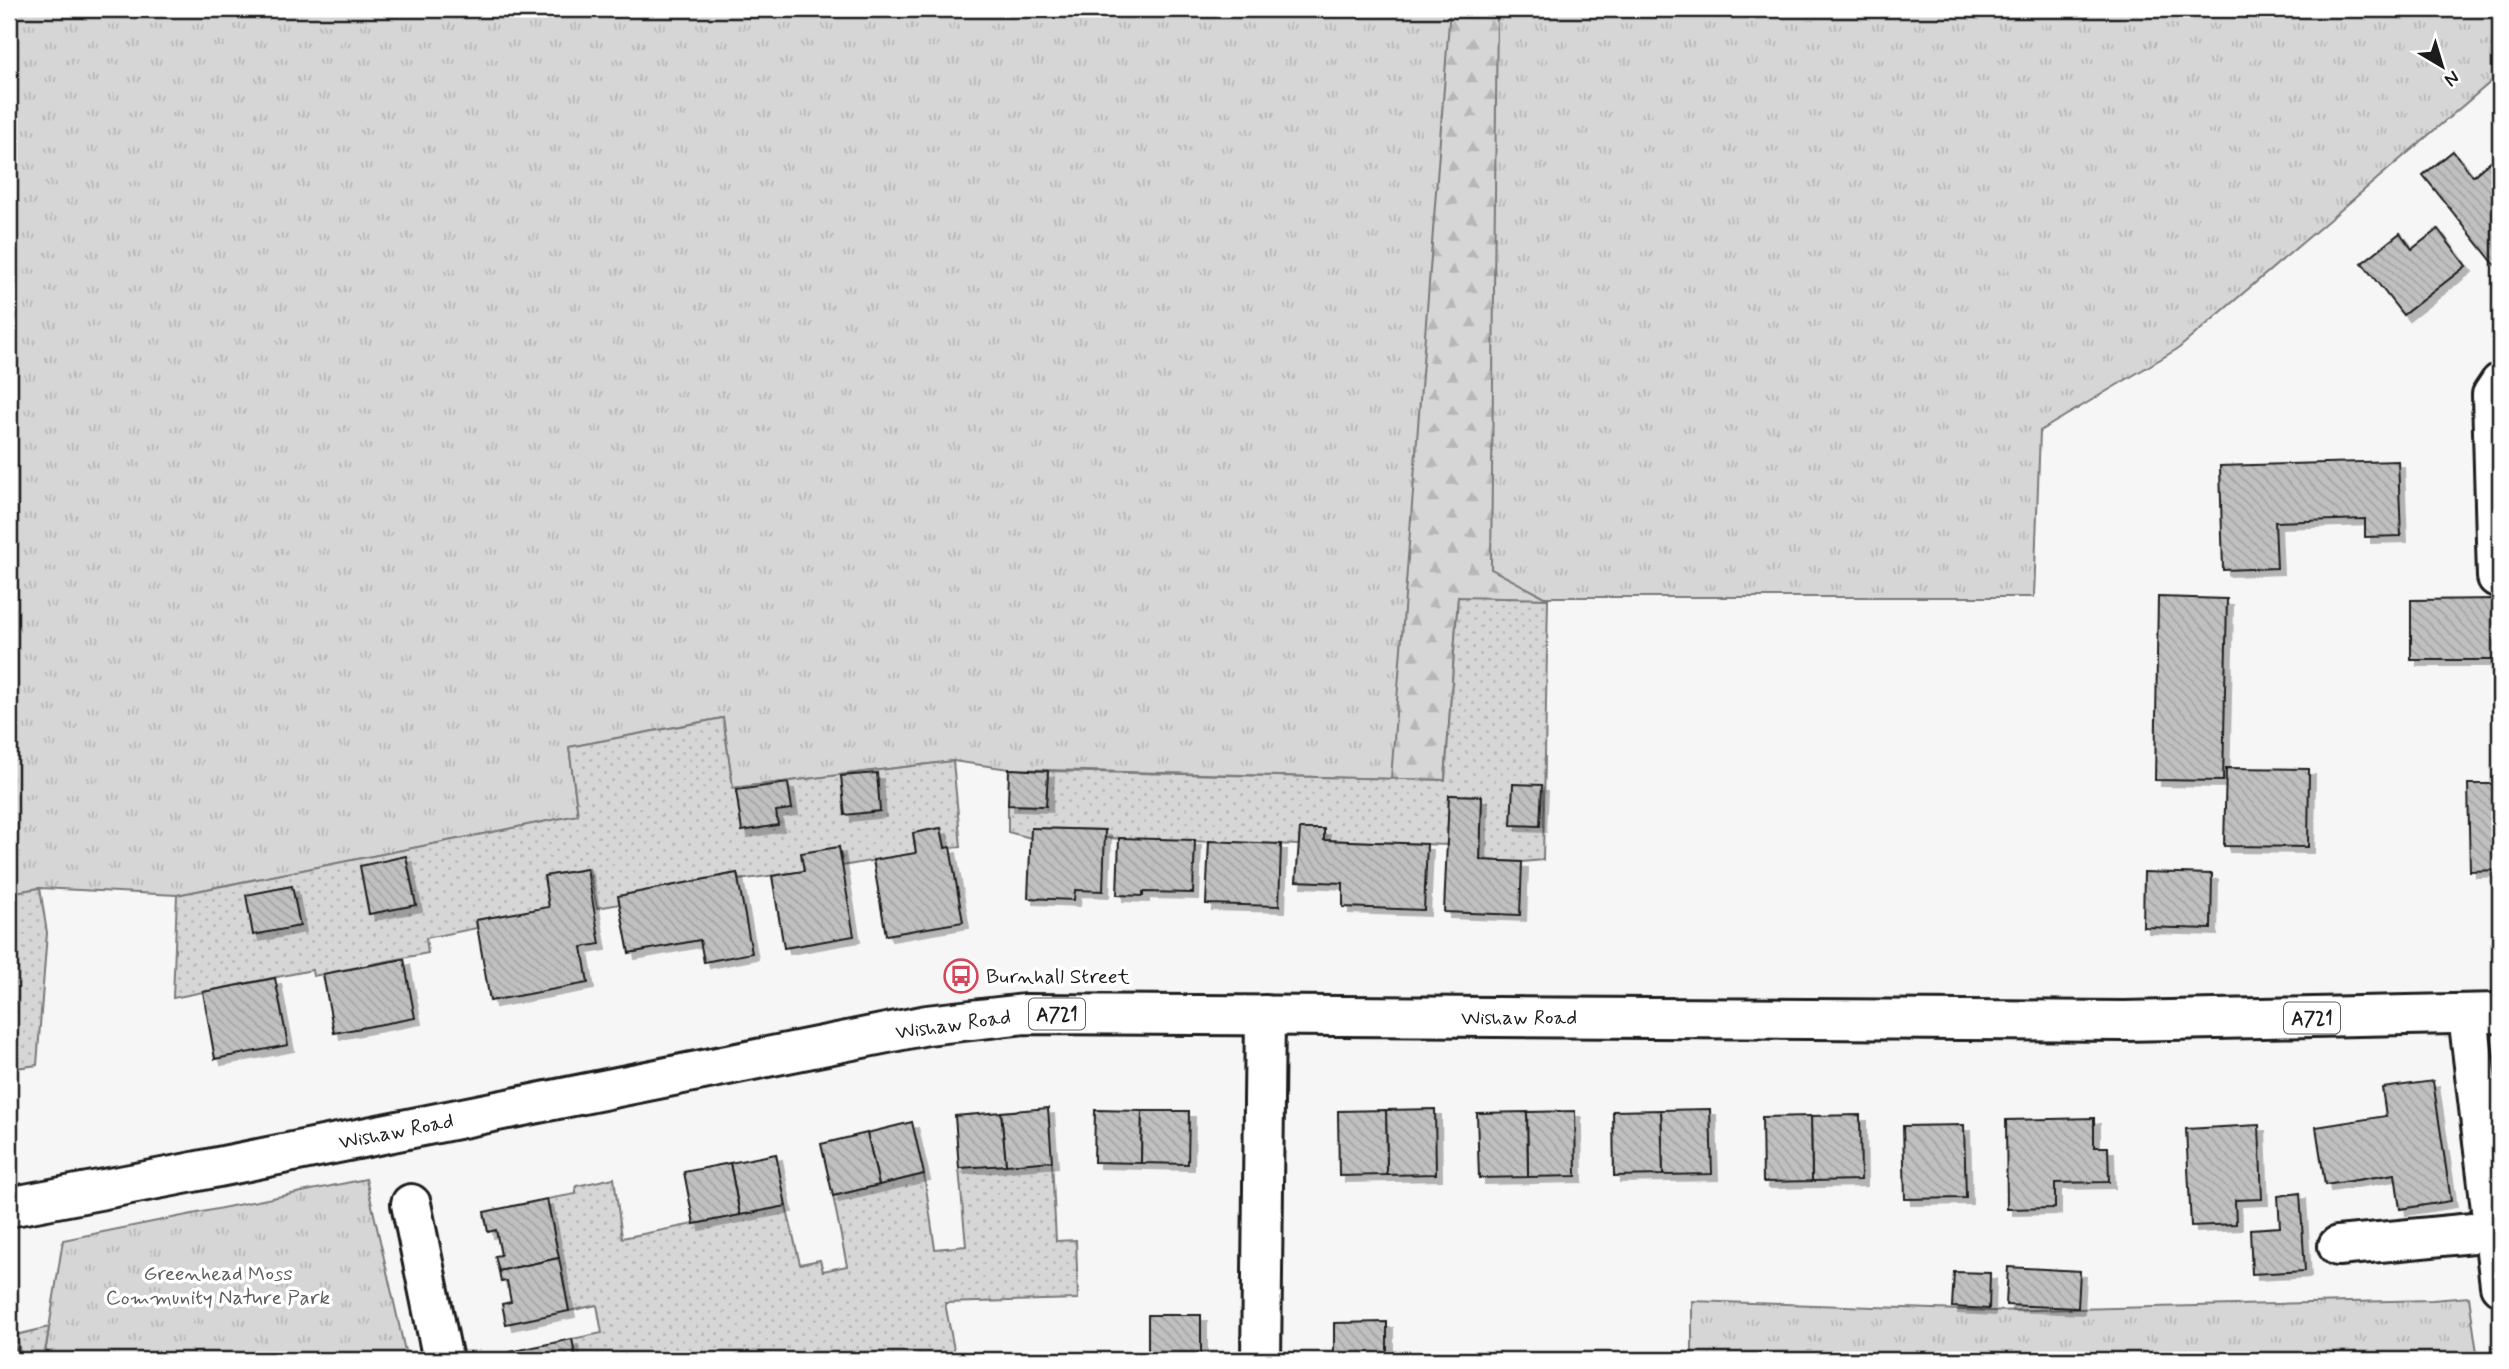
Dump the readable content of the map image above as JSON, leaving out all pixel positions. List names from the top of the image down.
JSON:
{
  "streets": {
    "main road": ["A721", "Wishaw Road"]
  },
  "parks": ["Greenhead Moss Community Nature Park"],
  "places": {
    "bus stop": ["Burnhall Street"]
  },
  "north": "bottom right"
}
